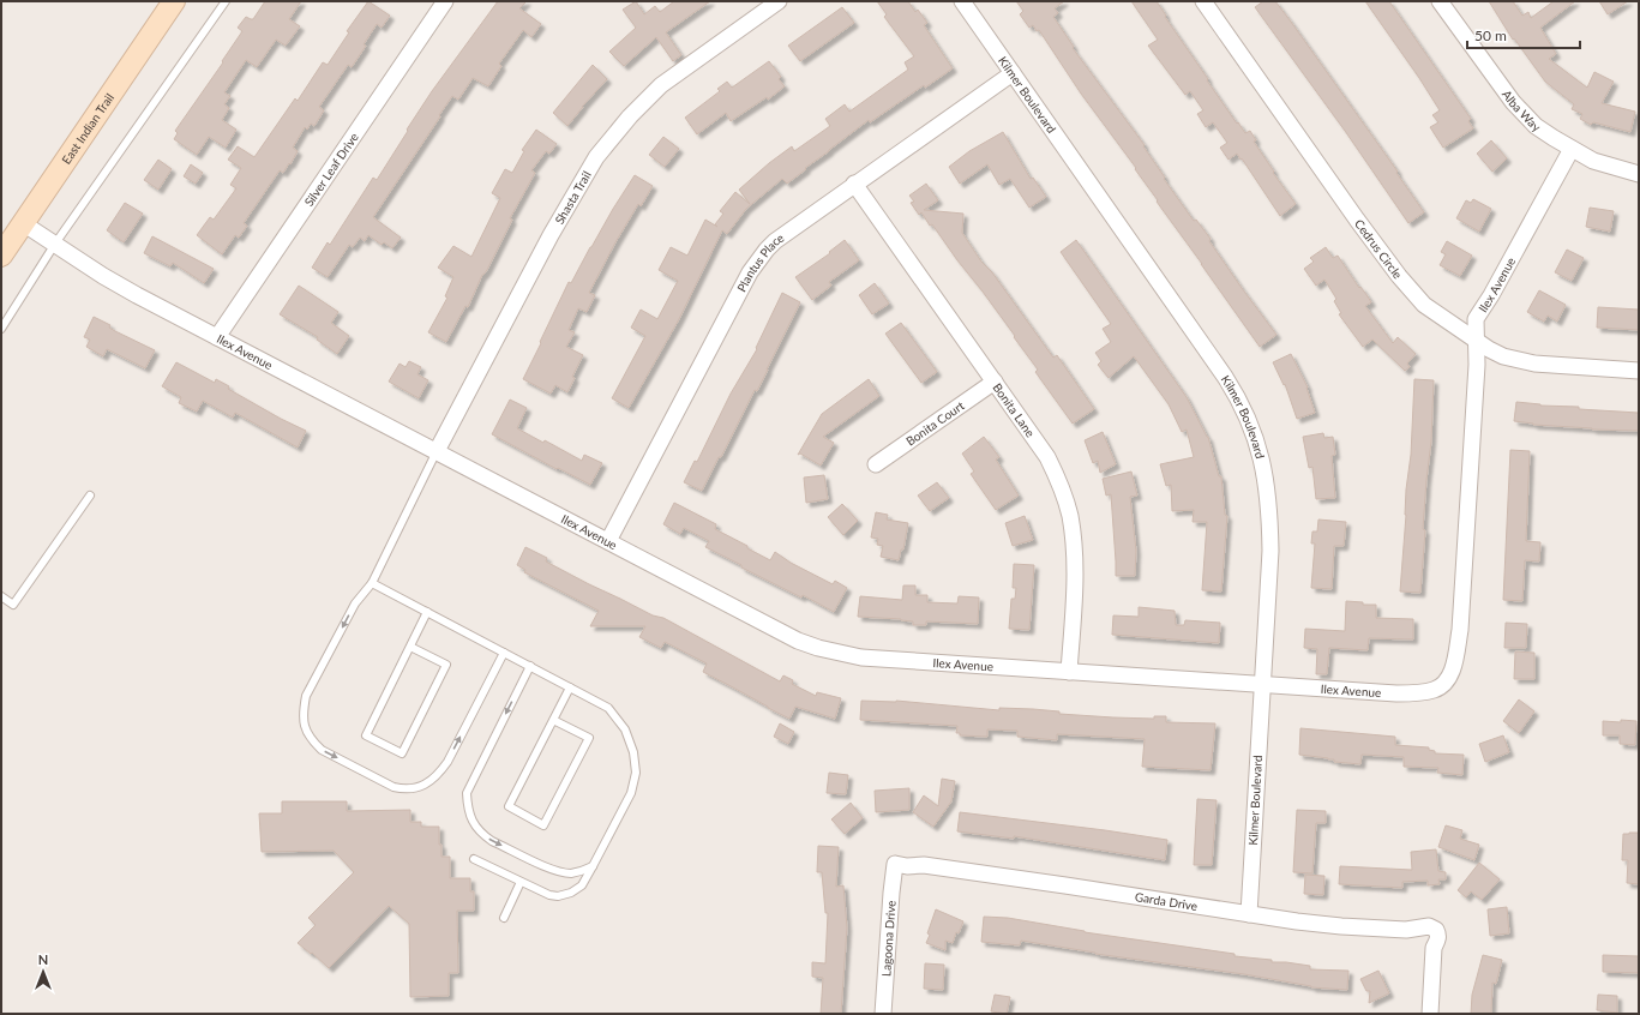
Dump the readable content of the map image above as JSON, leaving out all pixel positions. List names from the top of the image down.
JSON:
{
  "streets": {
    "main road": ["East Indian Trail"],
    "street": [
      "Kilmer Boulevard",
      "Alba Way",
      "Silver Leaf Drive",
      "Shasta Trail",
      "Cedrus Circle",
      "Plantus Place",
      "Ilex Avenue",
      "Bonita Lane",
      "Bonita Court",
      "Garda Drive",
      "Lagoona Drive"
    ]
  },
  "crossings": [
    ["Kilmer Boulevard", "Plantus Place"],
    ["Kilmer Boulevard", "Ilex Avenue"],
    ["Kilmer Boulevard", "Garda Drive"],
    ["Alba Way", "Ilex Avenue"],
    ["East Indian Trail", "Ilex Avenue"],
    ["Silver Leaf Drive", "Ilex Avenue"],
    ["Shasta Trail", "Ilex Avenue"],
    ["Cedrus Circle", "Ilex Avenue"],
    ["Plantus Place", "Ilex Avenue"],
    ["Plantus Place", "Bonita Lane"],
    ["Ilex Avenue", "Bonita Lane"],
    ["Bonita Lane", "Bonita Court"],
    ["Garda Drive", "Lagoona Drive"]
  ],
  "scale_bar": "50 m",
  "north": "top"
}
